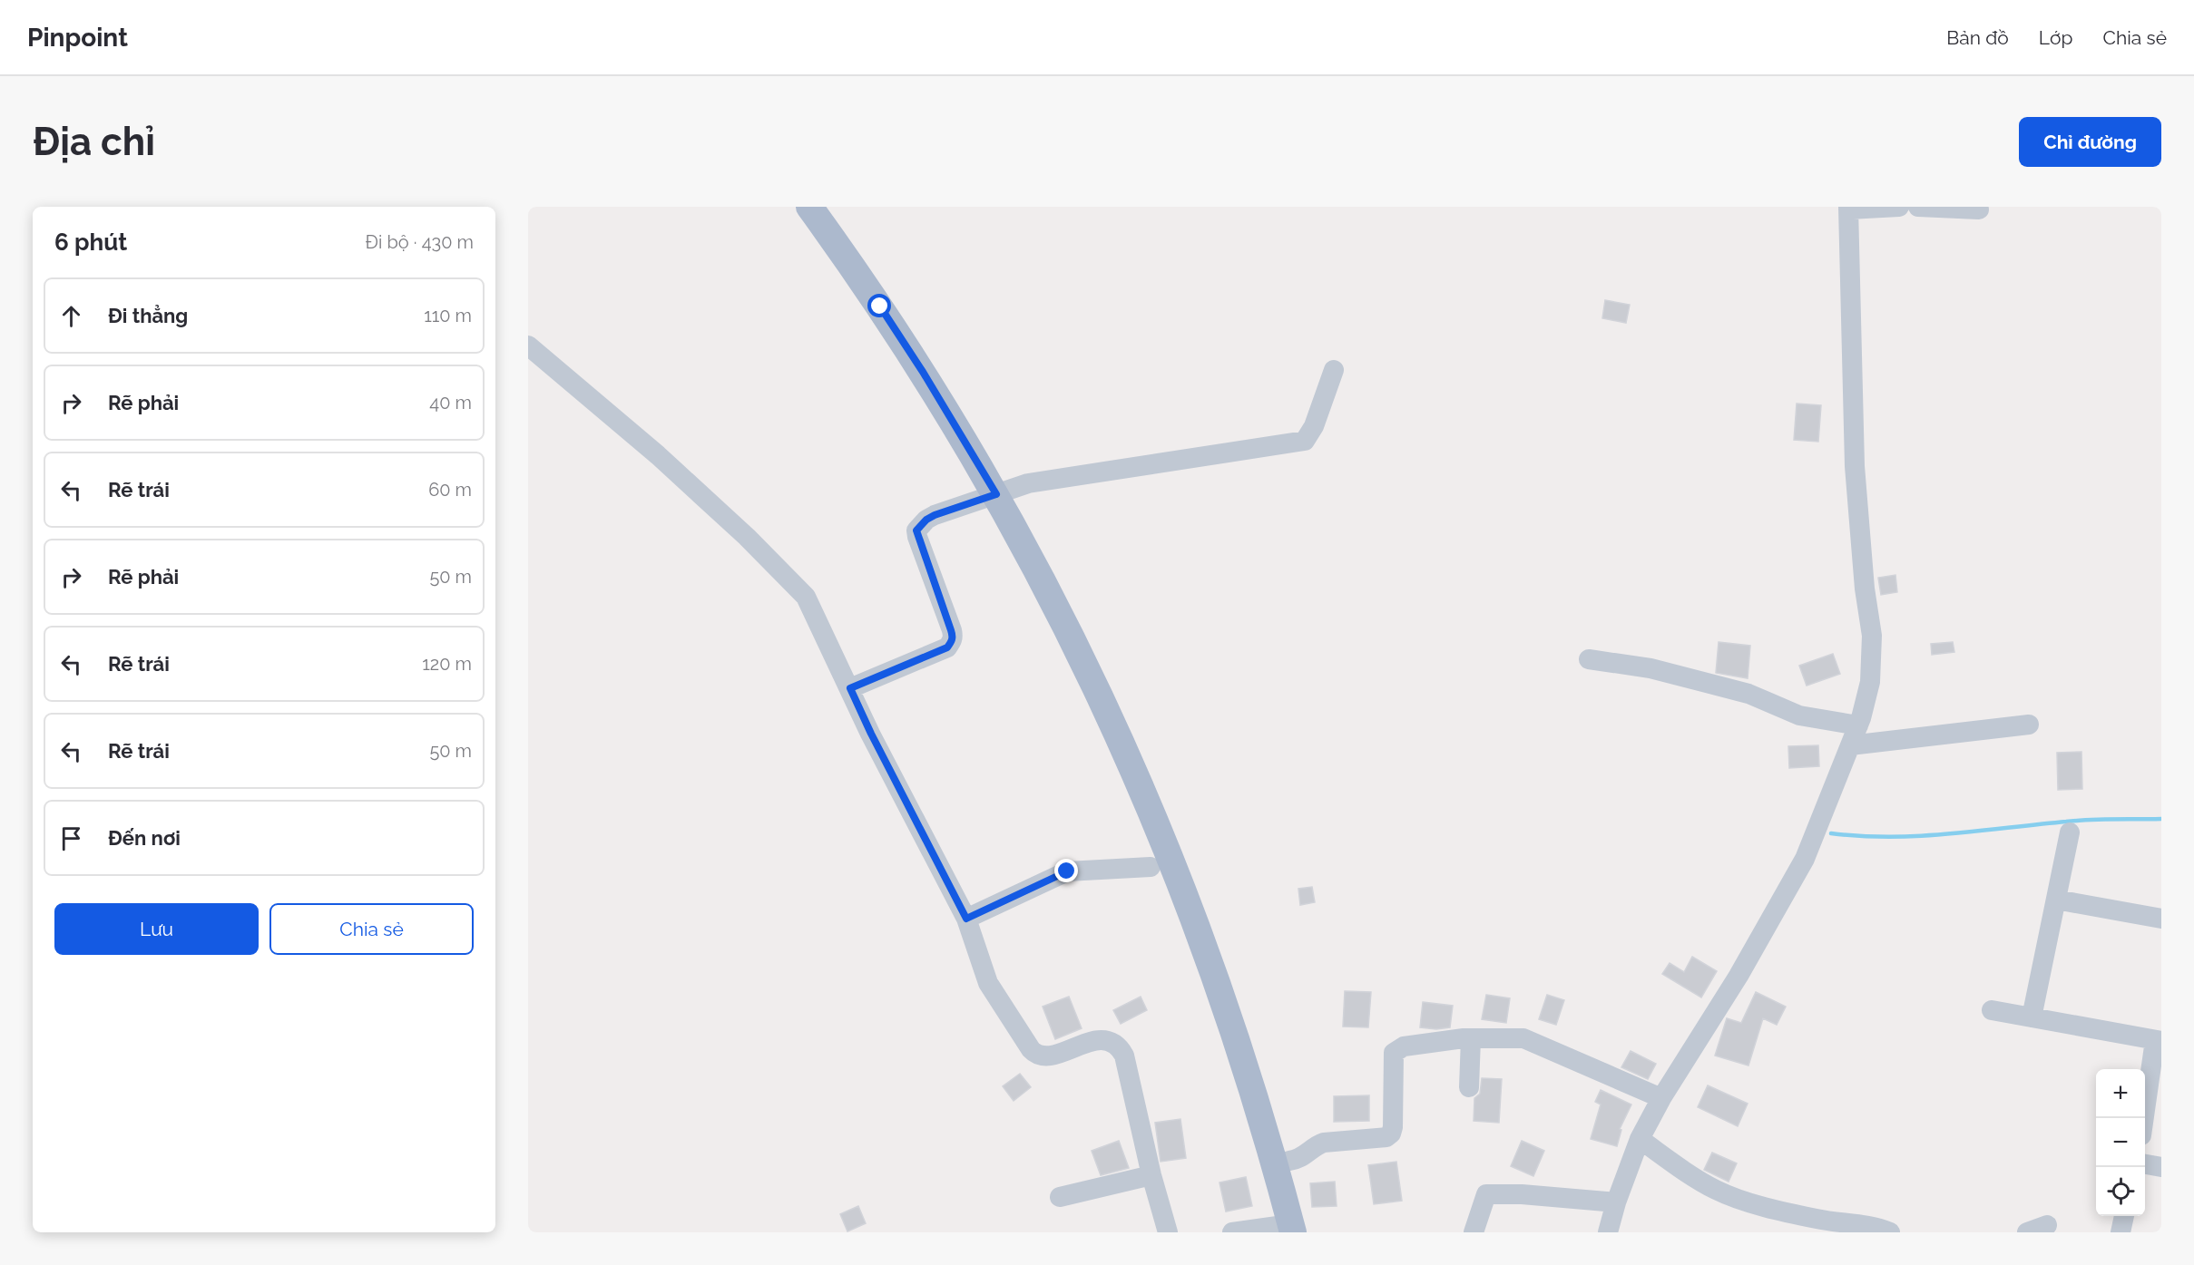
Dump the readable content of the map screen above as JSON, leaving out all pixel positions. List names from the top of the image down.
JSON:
{
  "page": {
    "header": "Pinpoint",
    "nav": ["Bản đồ", "Lớp", "Chia sẻ"],
    "buttons": [
      "Chỉ đường",
      ["Lưu", "Chia sẻ"]
    ],
    "title": "Địa chỉ",
    "heading": ["6 phút", "Đi bộ · 430 m"],
    "list": [
      ["Đi thẳng", "110 m"],
      ["Rẽ phải", "40 m"],
      ["Rẽ trái", "60 m"],
      ["Rẽ phải", "50 m"],
      ["Rẽ trái", "120 m"],
      ["Rẽ trái", "50 m"],
      "Đến nơi"
    ],
    "map_buttons": ["+", "−"]
  }
}
